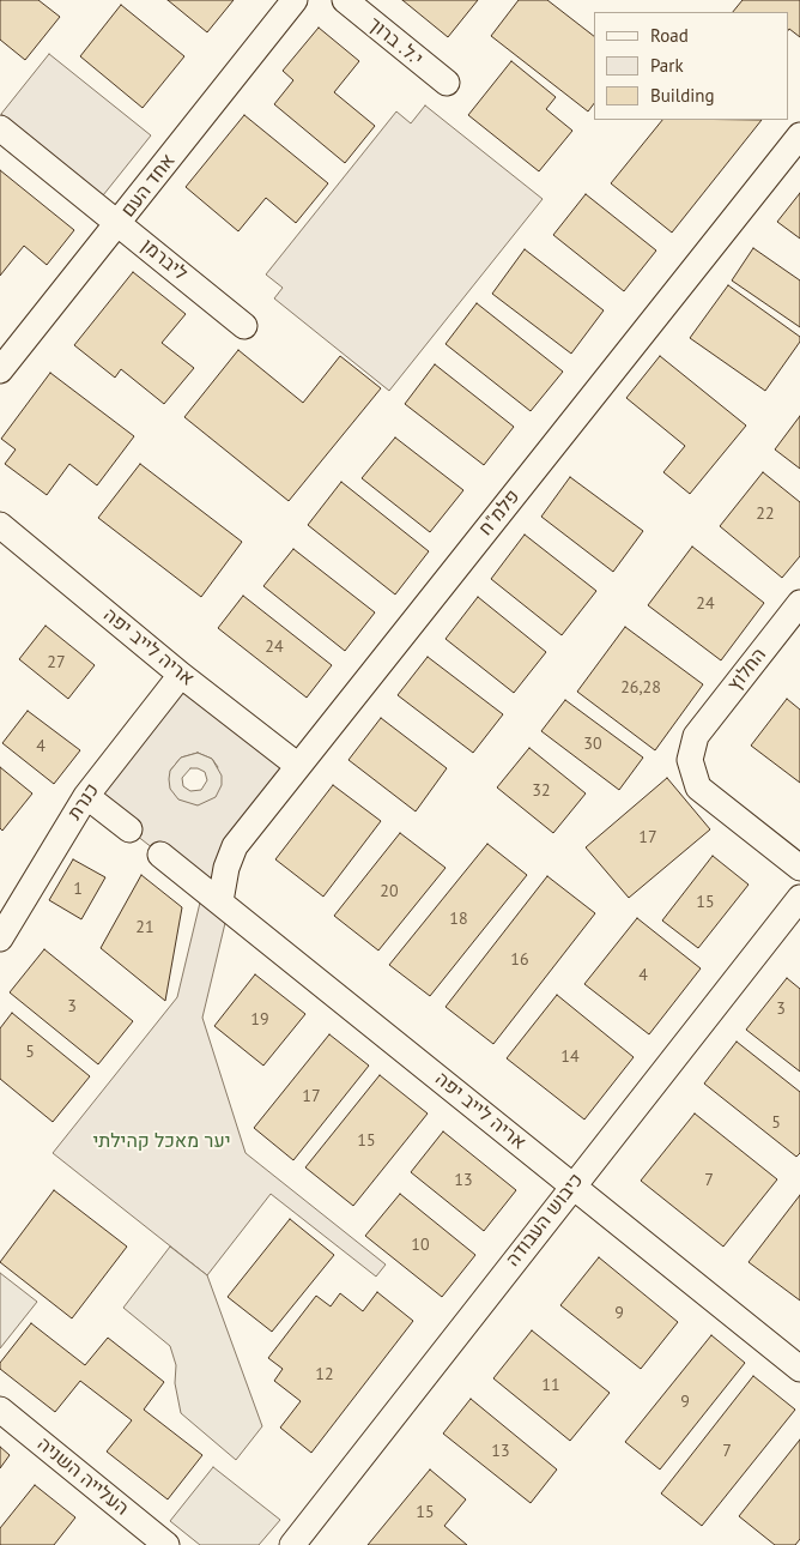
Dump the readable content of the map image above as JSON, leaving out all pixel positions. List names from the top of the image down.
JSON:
{
  "streets": {
    "street": [
      "י.ל. ברוך",
      "אחד העם",
      "ליברמן",
      "פלמ\"ח",
      "אריה לייב יפה",
      "החלוץ",
      "כנרת",
      "כיבוש העבודה",
      "העלייה השניה"
    ]
  },
  "crossings": [
    ["אחד העם", "ליברמן"],
    ["פלמ\"ח", "אריה לייב יפה"],
    ["אריה לייב יפה", "כנרת"],
    ["אריה לייב יפה", "כיבוש העבודה"]
  ],
  "parks": ["יער מאכל קהילתי"],
  "house_numbers": [
    "22",
    "24",
    "24",
    "27",
    "26,28",
    "30",
    "4",
    "32",
    "17",
    "1",
    "20",
    "15",
    "18",
    "21",
    "16",
    "4",
    "3",
    "3",
    "19",
    "5",
    "14",
    "17",
    "5",
    "15",
    "13",
    "7",
    "10",
    "9",
    "12",
    "11",
    "9",
    "13",
    "7",
    "15"
  ],
  "legend": ["Road", "Park", "Building"]
}
